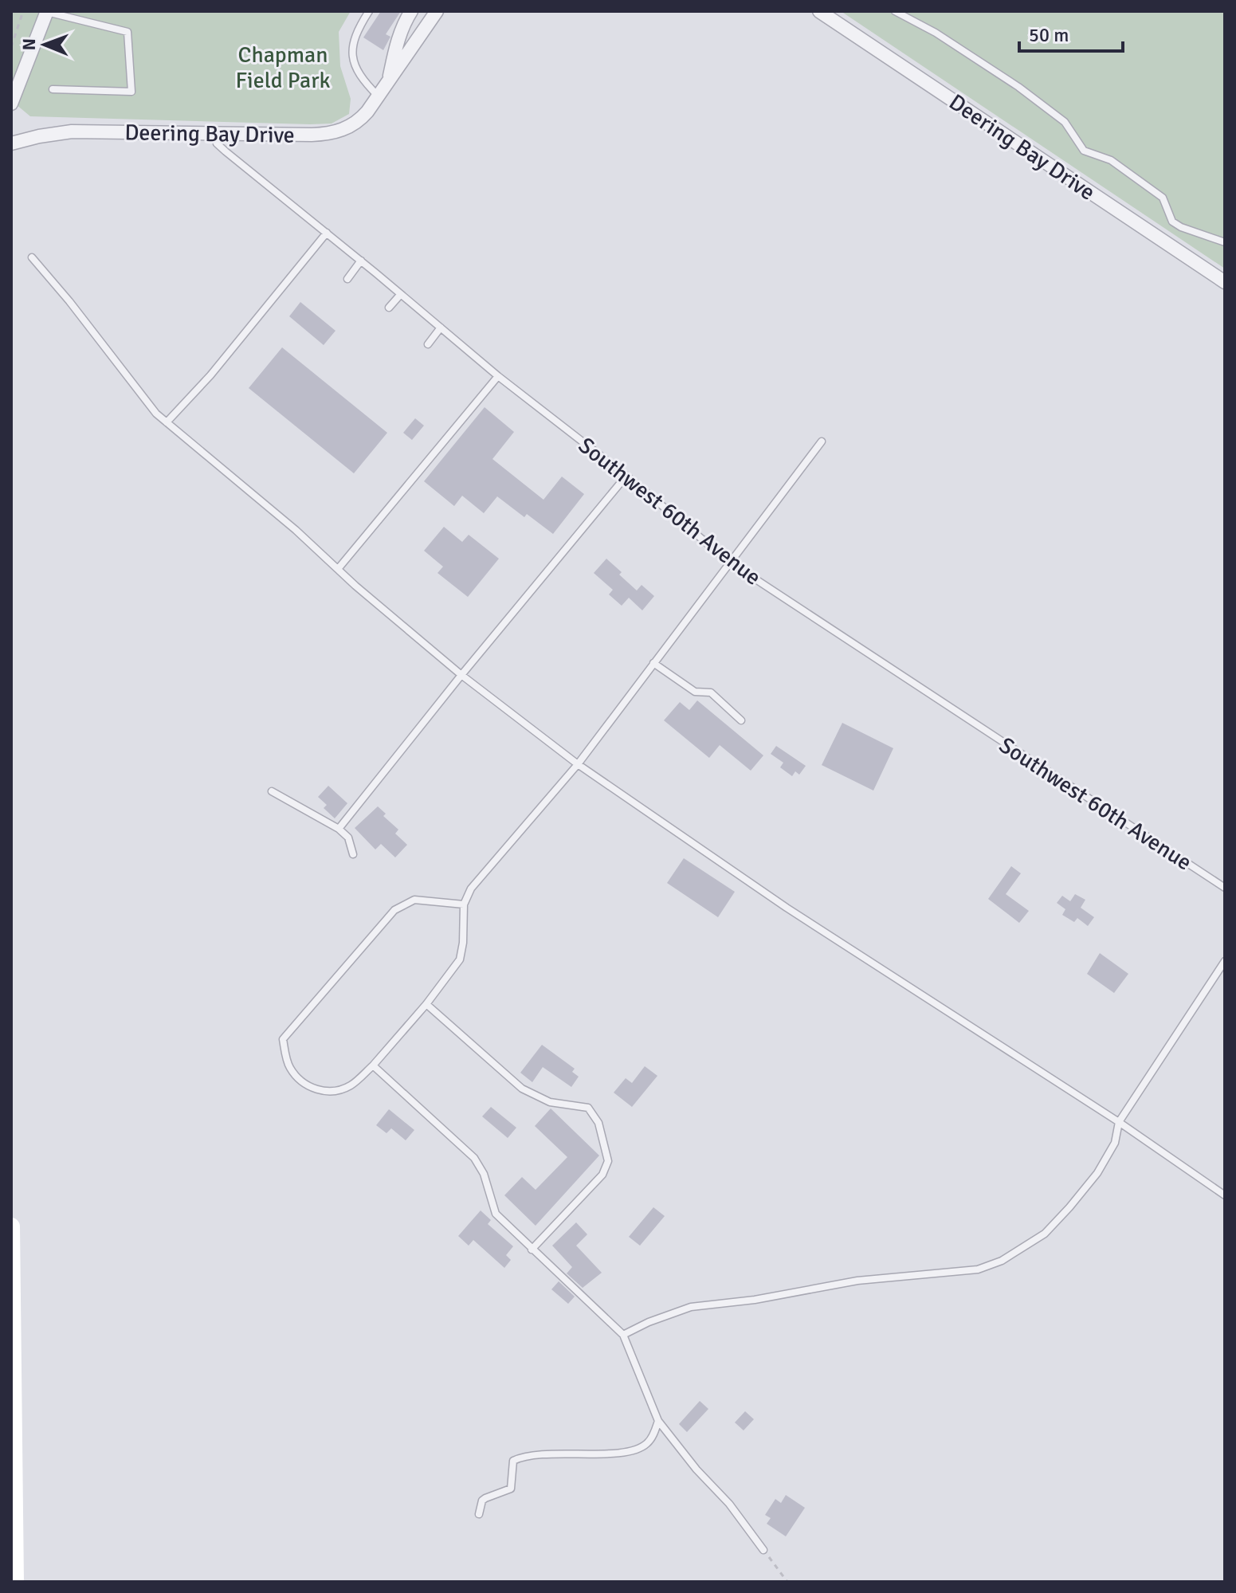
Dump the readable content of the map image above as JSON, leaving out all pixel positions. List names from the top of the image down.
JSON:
{
  "streets": {
    "street": ["Deering Bay Drive"],
    "lane": ["Southwest 60th Avenue"]
  },
  "crossings": [
    ["Deering Bay Drive", "Southwest 60th Avenue"]
  ],
  "parks": ["Chapman Field Park"],
  "scale_bar": "50 m",
  "north": "left"
}
